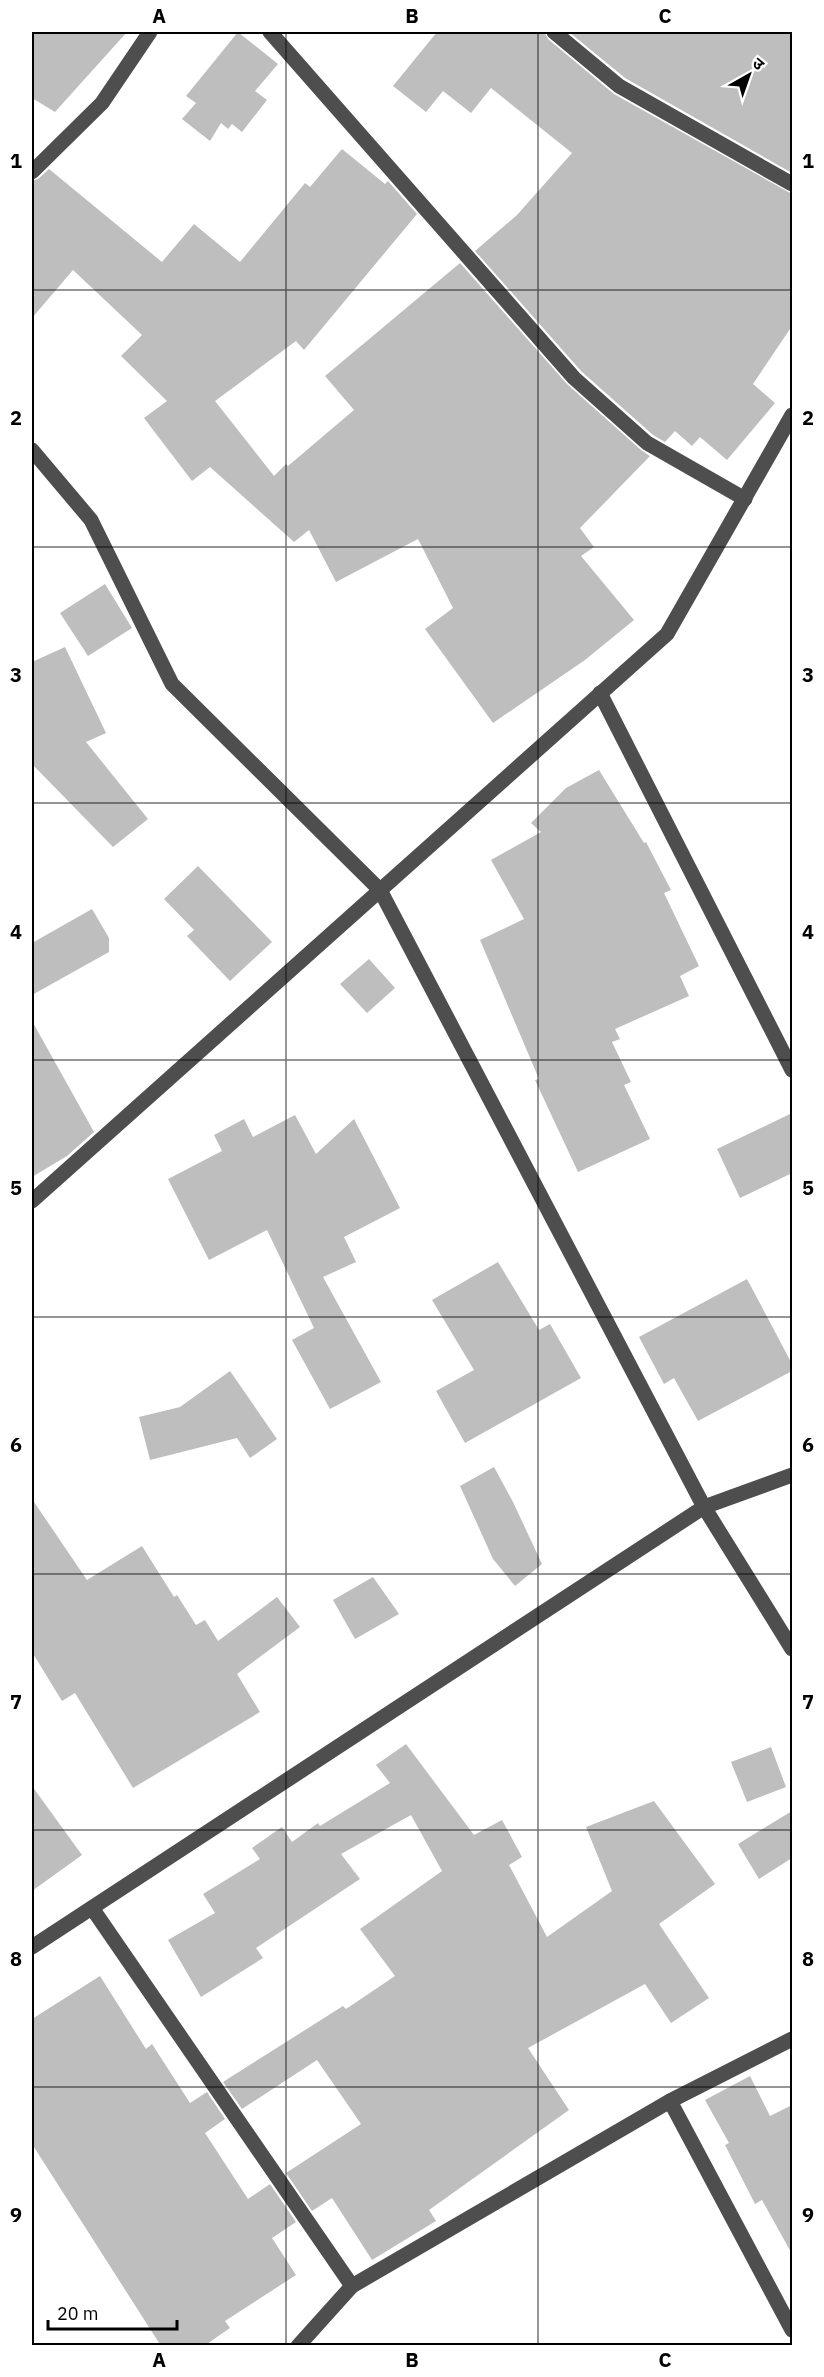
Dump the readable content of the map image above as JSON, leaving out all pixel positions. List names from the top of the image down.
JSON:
{
  "scale_bar": "20 m",
  "north": "top right",
  "grid": {
    "columns": ["A", "B", "C"],
    "rows": [
      "1",
      "2",
      "3",
      "4",
      "5",
      "6",
      "7",
      "8",
      "9"
    ]
  }
}
